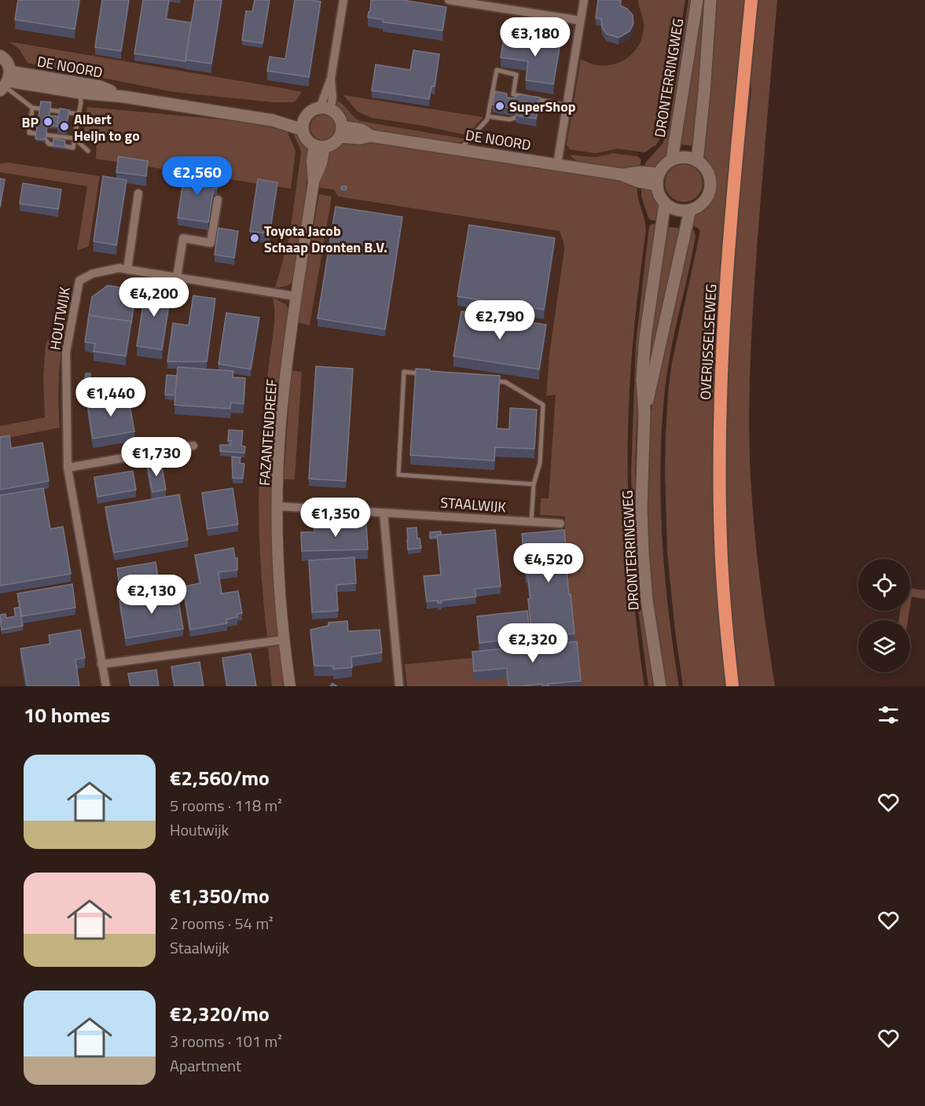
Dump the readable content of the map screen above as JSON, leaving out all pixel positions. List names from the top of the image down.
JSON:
{
  "streets": {
    "highway": ["OVERIJSSELSEWEG"],
    "main road": ["DE NOORD", "DRONTERRINGWEG"],
    "street": ["HOUTWIJK", "FAZANTENDREEF", "STAALWIJK"]
  },
  "crossings": [
    ["DE NOORD", "DRONTERRINGWEG"],
    ["DE NOORD", "FAZANTENDREEF"],
    ["HOUTWIJK", "FAZANTENDREEF"],
    ["FAZANTENDREEF", "STAALWIJK"]
  ],
  "places": [
    "SuperShop",
    "BP",
    "Albert Heijn to go",
    "Toyota Jacob Schaap Dronten B.V."
  ],
  "page": {
    "price": [
      "€3,180",
      "€2,560",
      "€4,200",
      "€2,790",
      "€1,440",
      "€1,730",
      "€1,350",
      "€4,520",
      "€2,130",
      "€2,320"
    ],
    "heading": "10 homes",
    "list": [
      {
        "name": "€2,560/mo",
        "note": "5 rooms · 118 m² · Houtwijk"
      },
      {
        "name": "€1,350/mo",
        "note": "2 rooms · 54 m² · Staalwijk"
      },
      {
        "name": "€2,320/mo",
        "note": "3 rooms · 101 m² · Apartment"
      }
    ]
  }
}
